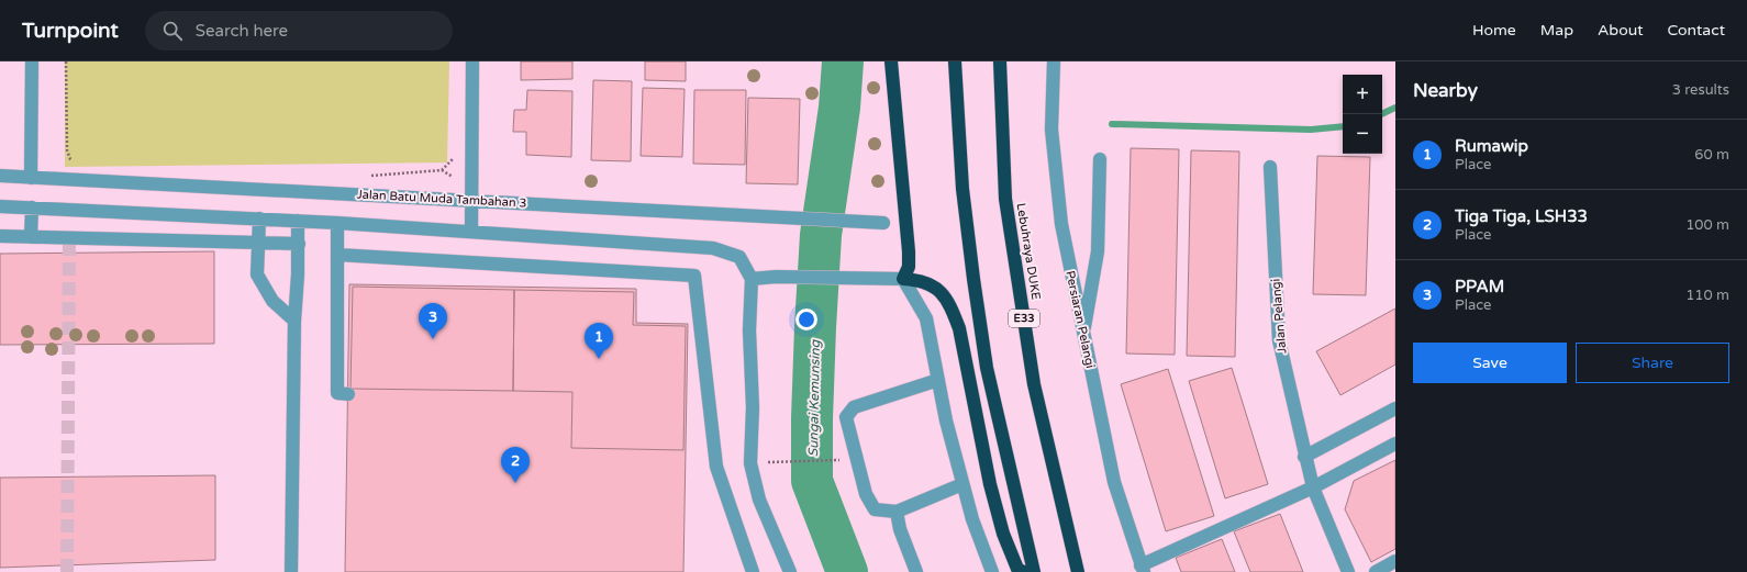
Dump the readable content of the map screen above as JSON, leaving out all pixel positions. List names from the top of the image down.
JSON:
{
  "streets": {
    "highway": ["Lebuhraya DUKE", "E33"],
    "street": ["Jalan Batu Muda Tambahan 3", "Jalan Pelangi", "Persiaran Pelangi"]
  },
  "water": ["Sungai Kemunsing"],
  "page": {
    "header": "Turnpoint",
    "search": "Search here",
    "nav": [
      "Home",
      "Map",
      "About",
      "Contact"
    ],
    "heading": ["Nearby", "3 results"],
    "map_buttons": ["+", "−"],
    "list": [
      {
        "mark": "1",
        "name": "Rumawip",
        "note": "Place",
        "value": "60 m"
      },
      {
        "mark": "2",
        "name": "Tiga Tiga, LSH33",
        "note": "Place",
        "value": "100 m"
      },
      {
        "mark": "3",
        "name": "PPAM",
        "note": "Place",
        "value": "110 m"
      }
    ],
    "pins": ["3", "1", "2"],
    "buttons": ["Save", "Share"]
  }
}
